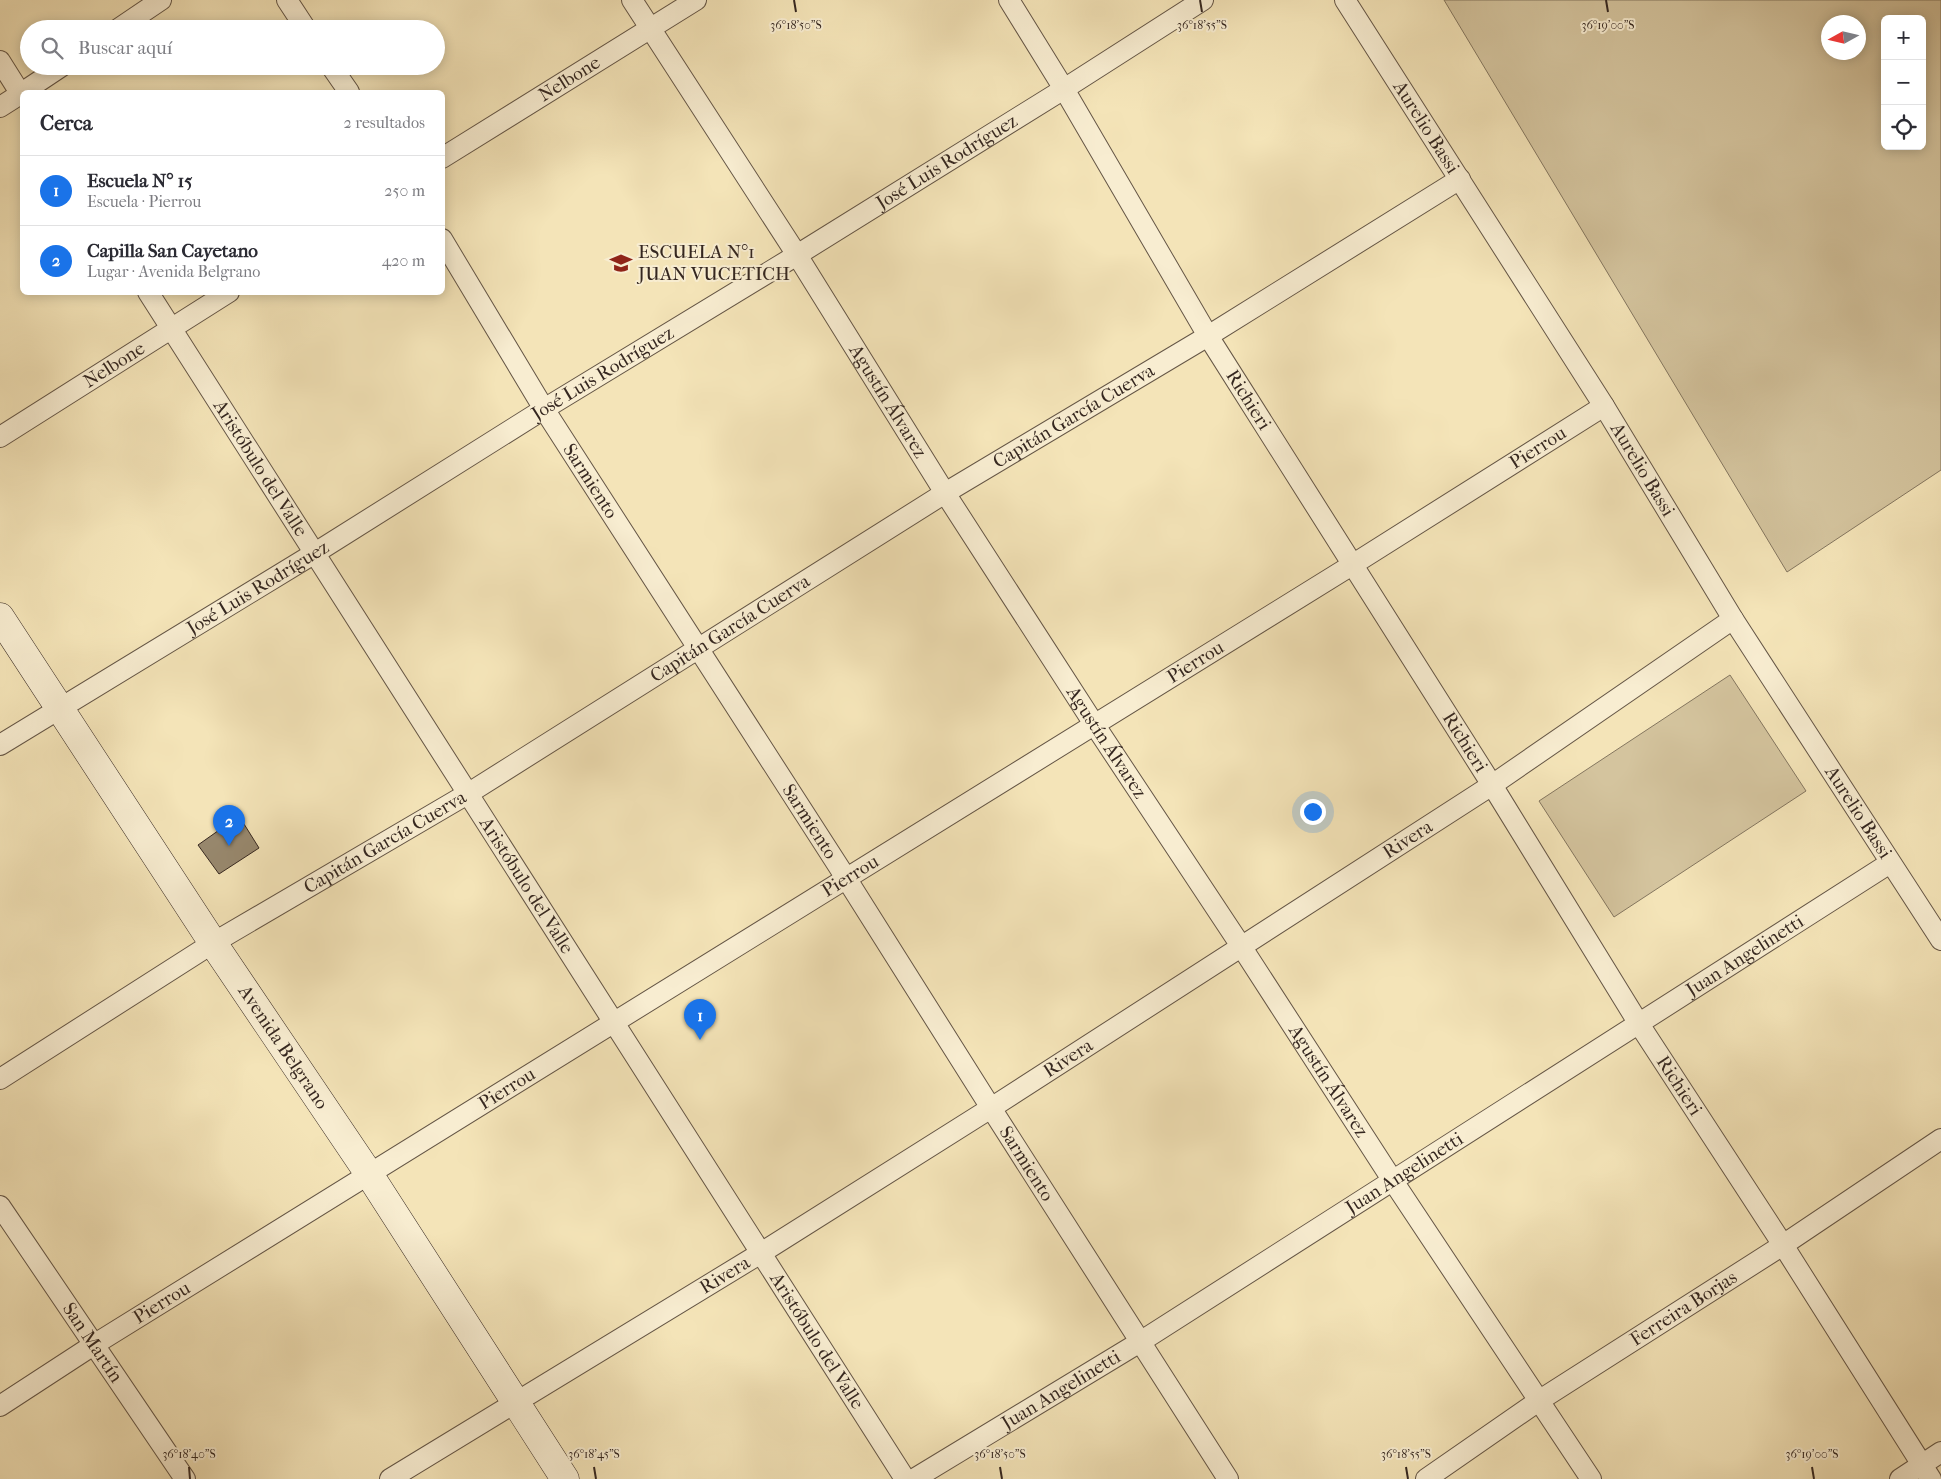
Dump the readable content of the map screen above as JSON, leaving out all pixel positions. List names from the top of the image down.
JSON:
{
  "streets": {
    "main road": ["Avenida Belgrano"],
    "street": [
      "Nelbone",
      "Aurelio Bassi",
      "José Luis Rodríguez",
      "Richieri",
      "Agustín Álvarez",
      "Capitán García Cuerva",
      "Pierrou",
      "Aristóbulo del Valle",
      "Sarmiento",
      "Rivera",
      "Juan Angelinetti",
      "Ferreira Borjas",
      "San Martín"
    ]
  },
  "crossings": [
    ["Nelbone", "Agustín Álvarez"],
    ["Nelbone", "Aristóbulo del Valle"],
    ["Aurelio Bassi", "Capitán García Cuerva"],
    ["Aurelio Bassi", "Pierrou"],
    ["Aurelio Bassi", "Rivera"],
    ["Aurelio Bassi", "Juan Angelinetti"],
    ["José Luis Rodríguez", "Richieri"],
    ["José Luis Rodríguez", "Agustín Álvarez"],
    ["José Luis Rodríguez", "Aristóbulo del Valle"],
    ["José Luis Rodríguez", "Sarmiento"],
    ["José Luis Rodríguez", "Avenida Belgrano"],
    ["Richieri", "Capitán García Cuerva"],
    ["Richieri", "Pierrou"],
    ["Richieri", "Rivera"],
    ["Richieri", "Juan Angelinetti"],
    ["Richieri", "Ferreira Borjas"],
    ["Agustín Álvarez", "Capitán García Cuerva"],
    ["Agustín Álvarez", "Pierrou"],
    ["Agustín Álvarez", "Rivera"],
    ["Agustín Álvarez", "Juan Angelinetti"],
    ["Agustín Álvarez", "Ferreira Borjas"],
    ["Capitán García Cuerva", "Aristóbulo del Valle"],
    ["Capitán García Cuerva", "Sarmiento"],
    ["Capitán García Cuerva", "Avenida Belgrano"],
    ["Pierrou", "Aristóbulo del Valle"],
    ["Pierrou", "Sarmiento"],
    ["Pierrou", "Avenida Belgrano"],
    ["Pierrou", "San Martín"],
    ["Aristóbulo del Valle", "Rivera"],
    ["Sarmiento", "Rivera"],
    ["Sarmiento", "Juan Angelinetti"],
    ["Rivera", "Avenida Belgrano"]
  ],
  "places": {
    "school or university": ["ESCUELA N°1 JUAN VUCETICH"]
  },
  "north": "left",
  "page": {
    "map_buttons": ["+", "−"],
    "search": "Buscar aquí",
    "heading": ["Cerca", "2 resultados"],
    "list": [
      {
        "mark": "1",
        "name": "Escuela N° 15",
        "note": "Escuela · Pierrou",
        "value": "250 m"
      },
      {
        "mark": "2",
        "name": "Capilla San Cayetano",
        "note": "Lugar · Avenida Belgrano",
        "value": "420 m"
      }
    ],
    "pins": ["2", "1"]
  },
  "coordinates": [
    "36°18'50\"S",
    "36°18'55\"S",
    "36°19'00\"S",
    "36°18'40\"S",
    "36°18'45\"S"
  ]
}
